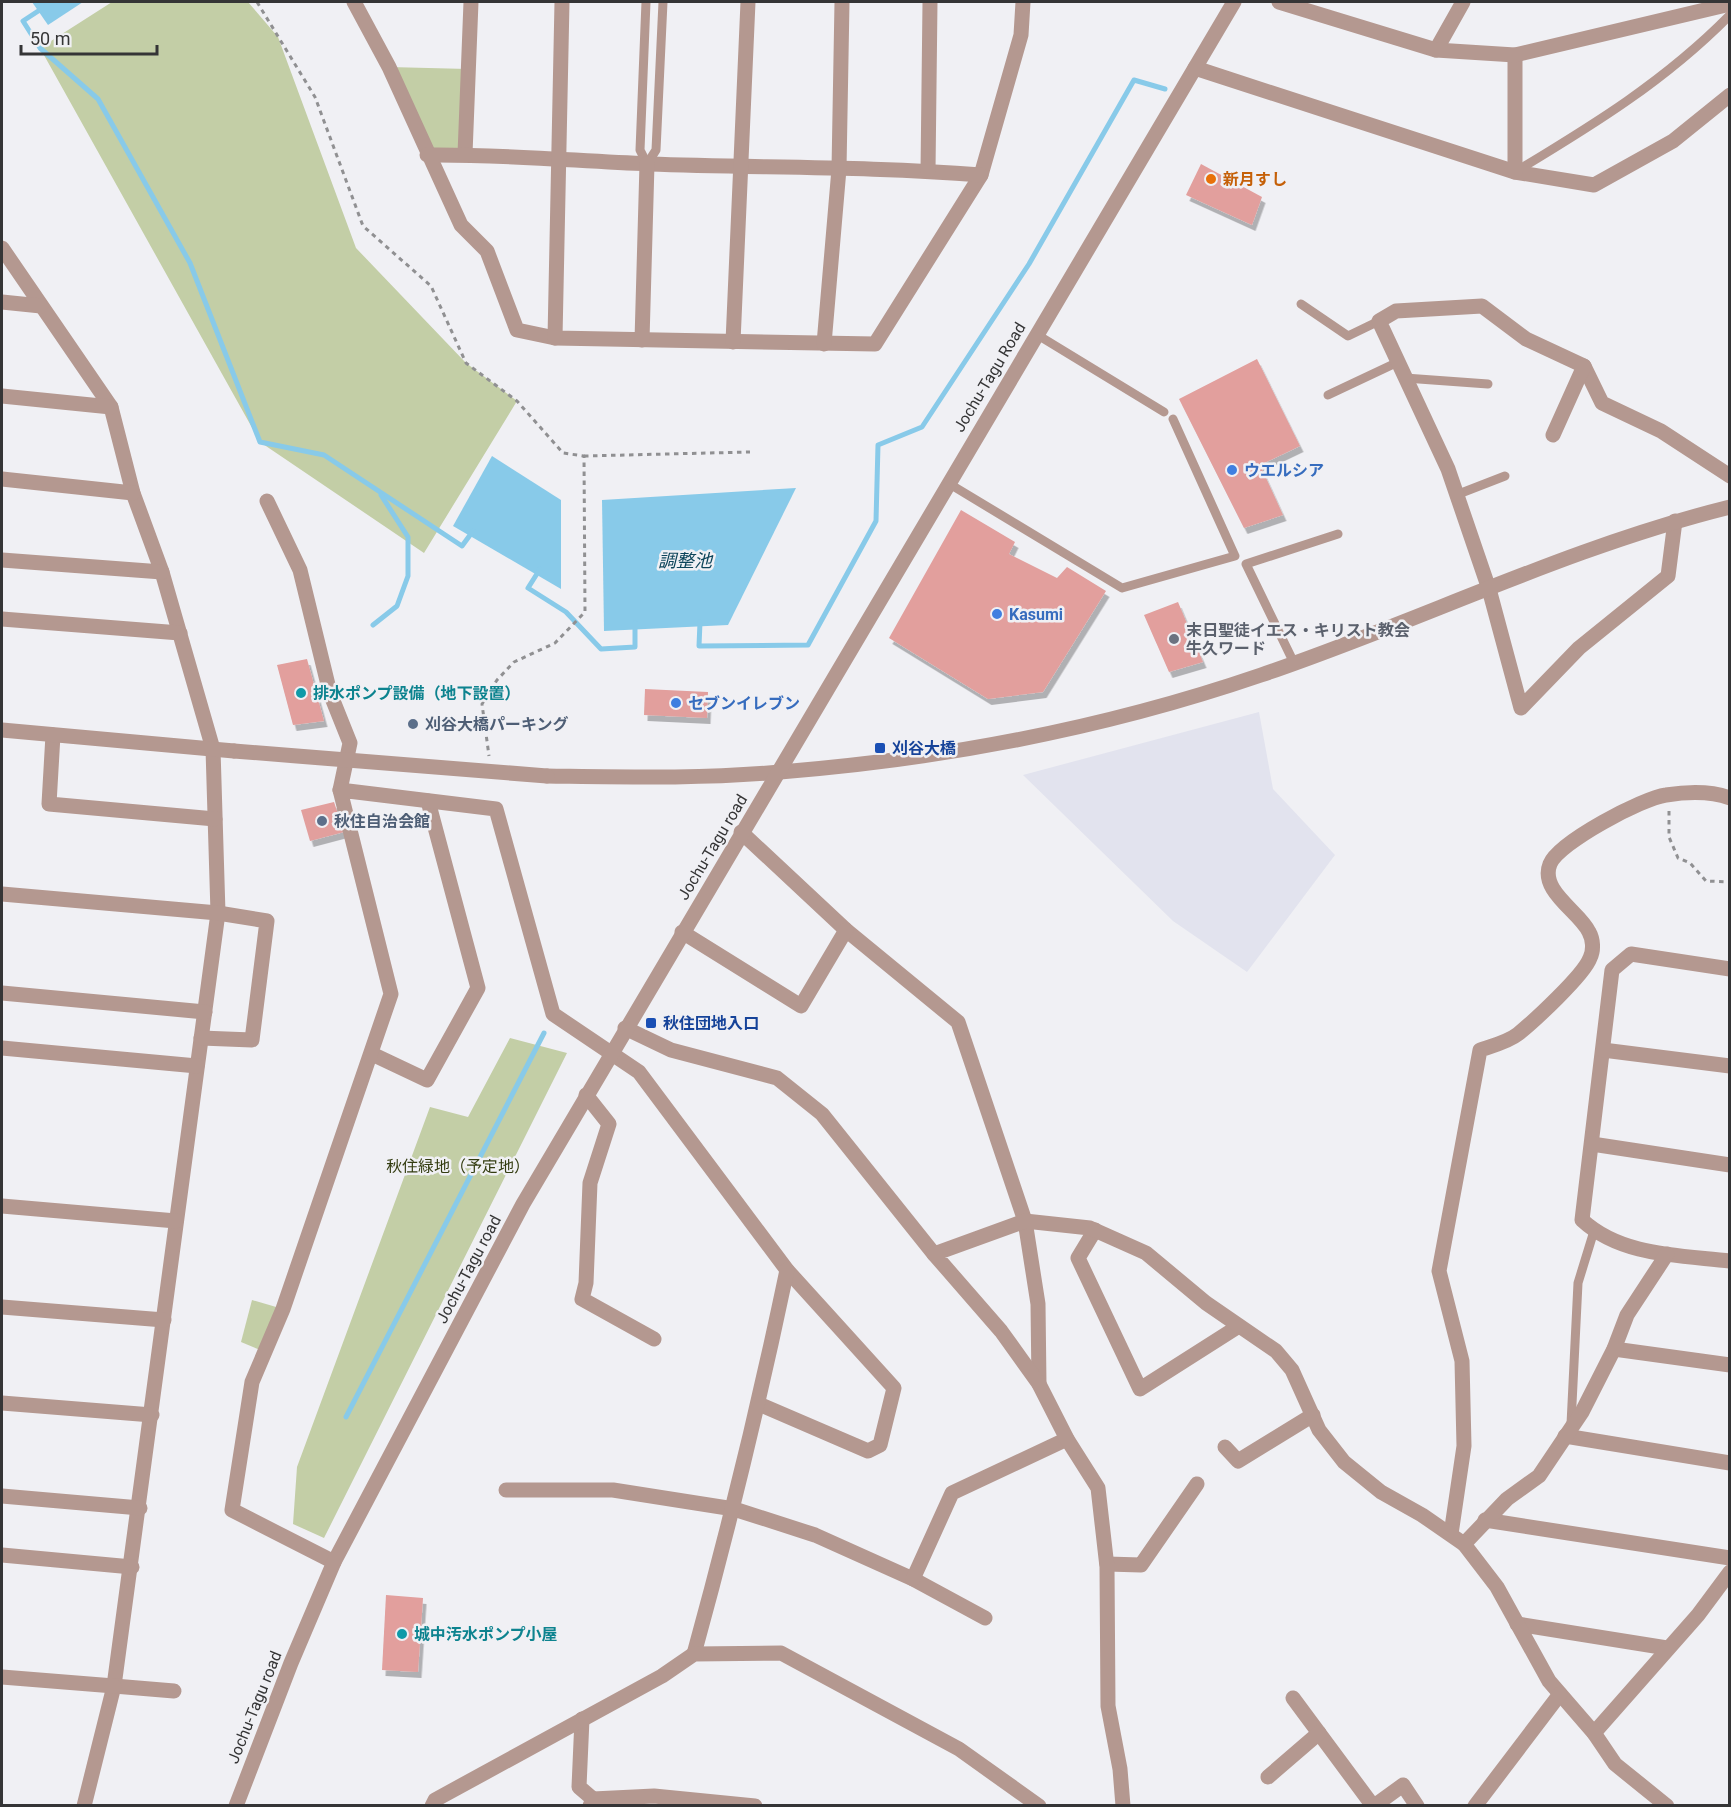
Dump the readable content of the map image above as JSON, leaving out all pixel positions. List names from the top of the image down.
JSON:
{
  "streets": {
    "street": ["Jochu-Tagu Road", "Jochu-Tagu road"]
  },
  "crossings": [
    ["Jochu-Tagu Road", "Jochu-Tagu road"]
  ],
  "water": ["調整池"],
  "parks": ["秋住緑地（予定地）"],
  "places": {
    "other": [
      "新月すし",
      "ウエルシア",
      "Kasumi",
      "末日聖徒イエス・キリスト教会 牛久ワード",
      "排水ポンプ設備（地下設置）",
      "セブンイレブン",
      "刈谷大橋パーキング",
      "秋住自治会館",
      "城中汚水ポンプ小屋"
    ],
    "transit": ["刈谷大橋", "秋住団地入口"]
  },
  "scale_bar": "50 m"
}
